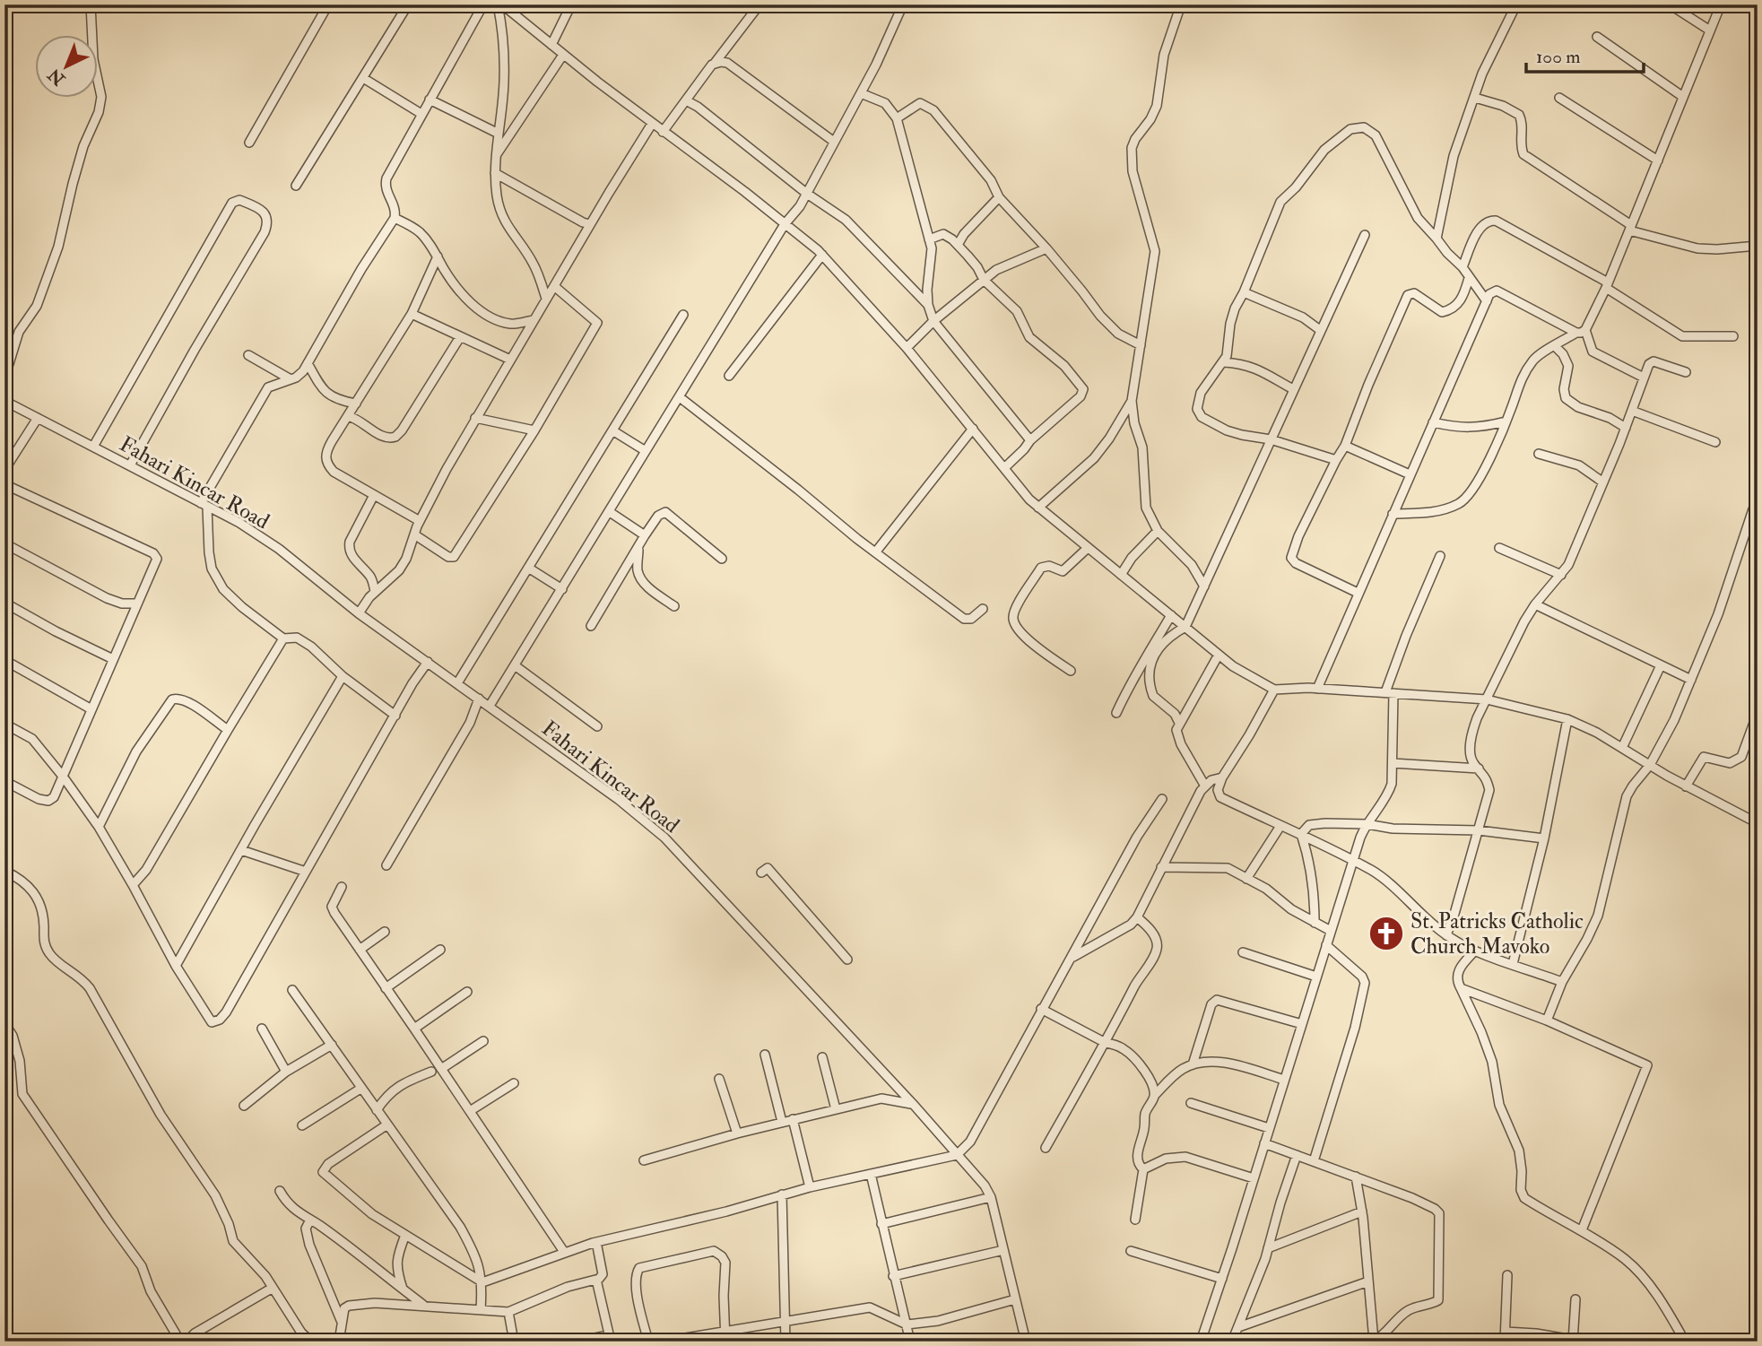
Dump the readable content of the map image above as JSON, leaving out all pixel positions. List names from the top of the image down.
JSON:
{
  "streets": {
    "street": ["Fahari Kincar Road"]
  },
  "places": {
    "church": ["St. Patricks Catholic Church Mavoko"]
  },
  "scale_bar": "100 m",
  "north": "bottom left"
}
